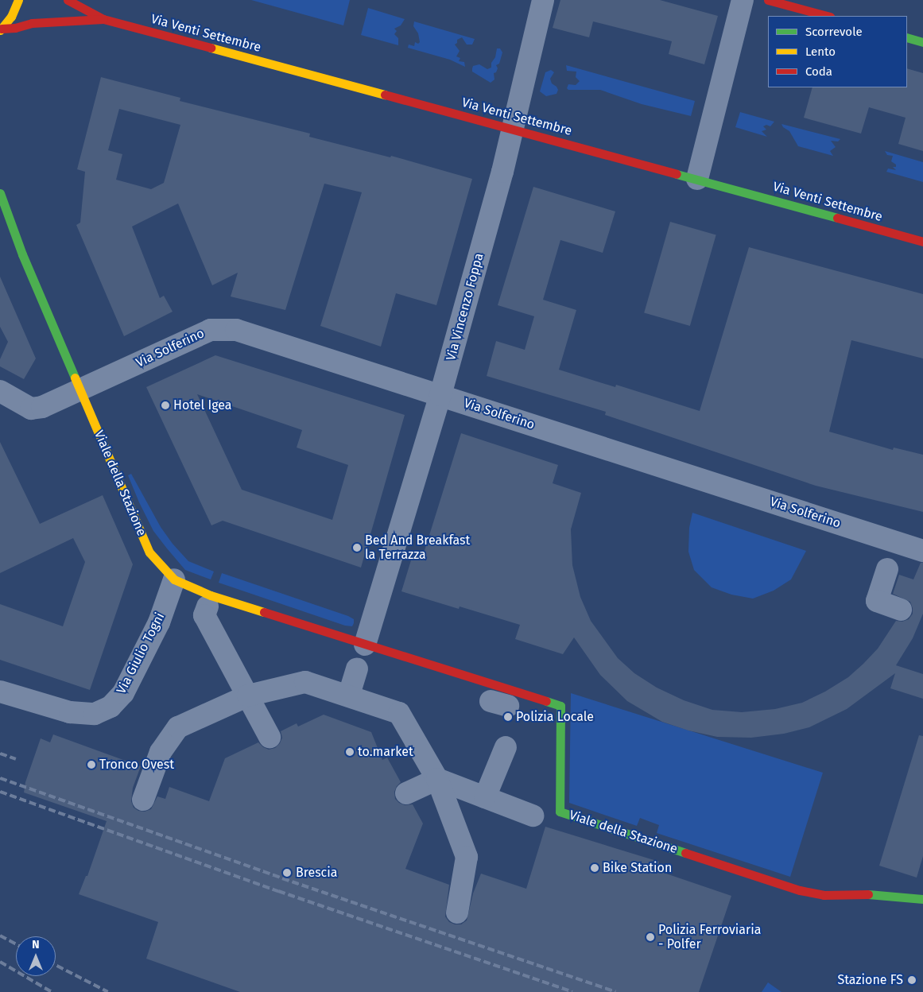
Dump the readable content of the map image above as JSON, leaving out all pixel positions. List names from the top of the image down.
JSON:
{
  "streets": {
    "street": [
      "Via Venti Settembre",
      "Via Vincenzo Foppa",
      "Via Solferino",
      "Viale della Stazione",
      "Via Giulio Togni"
    ]
  },
  "crossings": [
    ["Via Venti Settembre", "Via Vincenzo Foppa"],
    ["Via Vincenzo Foppa", "Via Solferino"],
    ["Via Vincenzo Foppa", "Viale della Stazione"],
    ["Via Solferino", "Viale della Stazione"],
    ["Viale della Stazione", "Via Giulio Togni"]
  ],
  "places": [
    "Hotel Igea",
    "Bed And Breakfast la Terrazza",
    "Polizia Locale",
    "to.market",
    "Tronco Ovest",
    "Bike Station",
    "Brescia",
    "Polizia Ferroviaria - Polfer",
    "Stazione FS"
  ],
  "legend": ["Scorrevole", "Lento", "Coda"],
  "north": "top"
}
